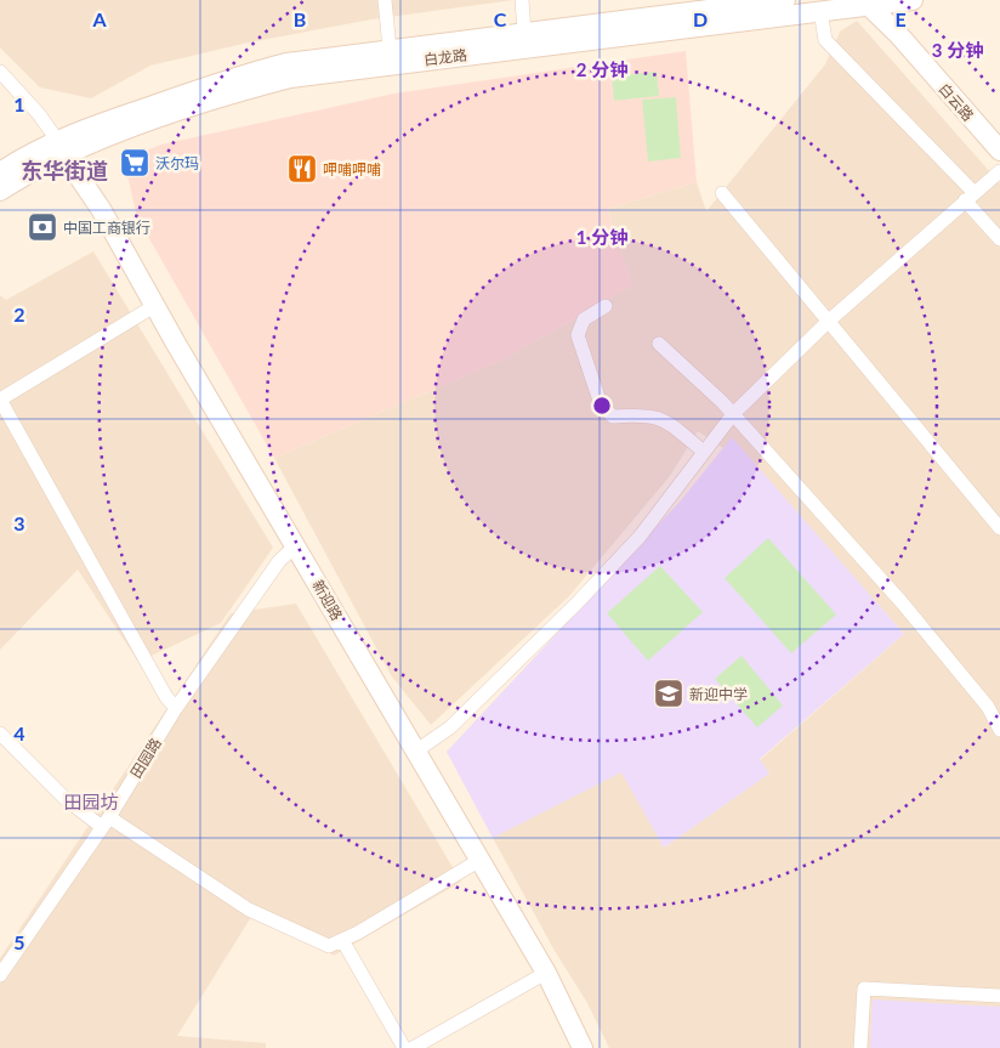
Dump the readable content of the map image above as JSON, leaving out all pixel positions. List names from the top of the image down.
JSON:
{
  "streets": {
    "main road": ["白龙路", "白云路", "新迎路"],
    "street": ["田园路"]
  },
  "crossings": [
    ["白龙路", "白云路"],
    ["白龙路", "新迎路"],
    ["新迎路", "田园路"]
  ],
  "districts": ["东华街道", "田园坊"],
  "places": {
    "supermarket": ["沃尔玛"],
    "restaurant": ["呷哺呷哺"],
    "bank": ["中国工商银行"],
    "school or university": ["新迎中学"]
  },
  "grid": {
    "columns": [
      "A",
      "B",
      "C",
      "D",
      "E"
    ],
    "rows": [
      "1",
      "2",
      "3",
      "4",
      "5"
    ]
  },
  "rings": ["3 分钟", "2 分钟", "1 分钟"]
}
